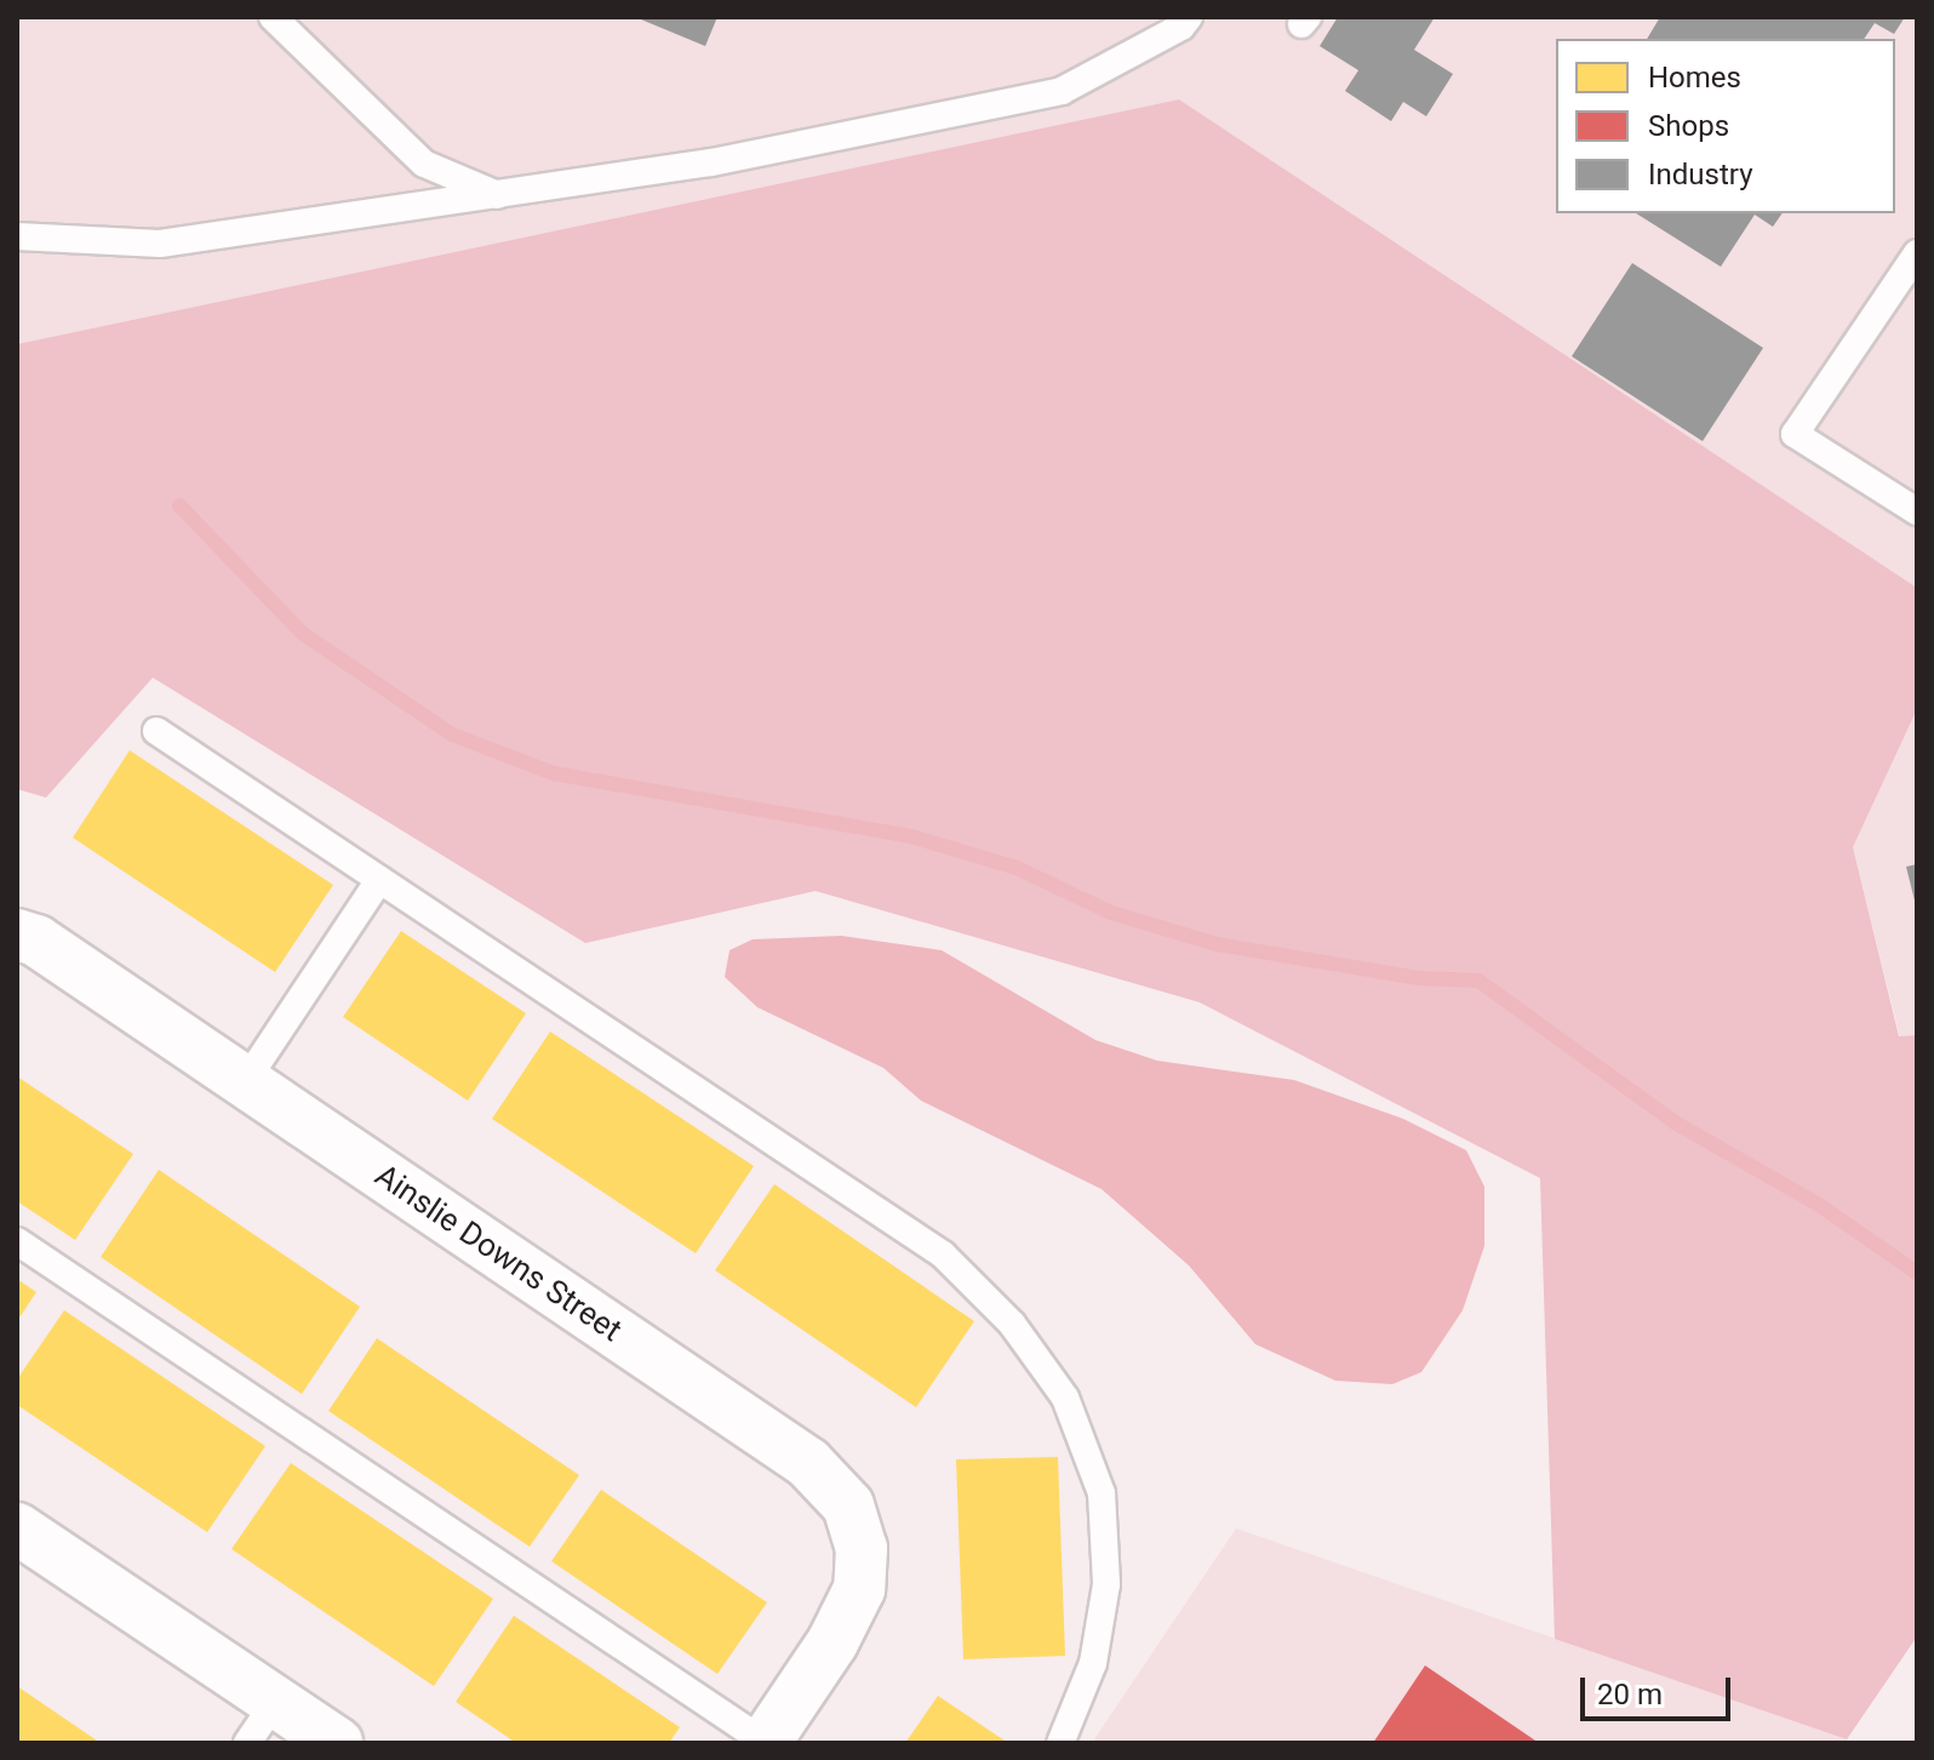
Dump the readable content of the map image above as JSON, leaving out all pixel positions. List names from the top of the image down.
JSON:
{
  "streets": {
    "street": ["Ainslie Downs Street"]
  },
  "legend": ["Homes", "Shops", "Industry"],
  "scale_bar": "20 m"
}
